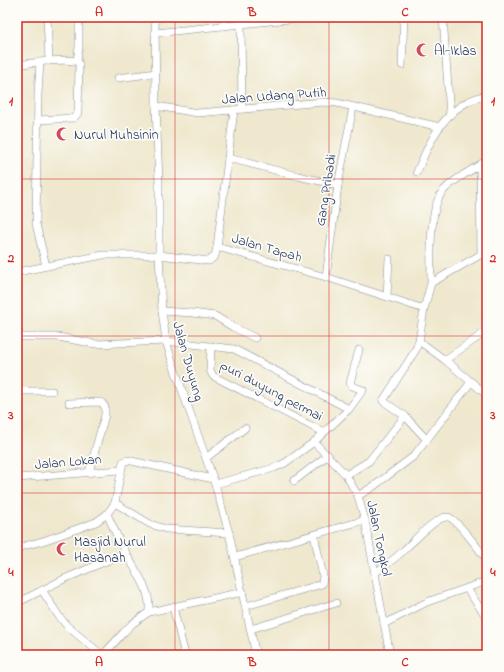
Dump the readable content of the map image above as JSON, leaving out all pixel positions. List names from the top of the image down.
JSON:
{
  "streets": {
    "street": [
      "Jalan Udang Putih",
      "Gang Pribadi",
      "Jalan Tapah",
      "Jalan Duyung",
      "puri duyung permai",
      "Jalan Lokan",
      "Jalan Tongkol"
    ]
  },
  "crossings": [
    ["Jalan Udang Putih", "Gang Pribadi"],
    ["Jalan Udang Putih", "Jalan Duyung"],
    ["Gang Pribadi", "Jalan Tapah"],
    ["Jalan Tapah", "Jalan Duyung"],
    ["Jalan Duyung", "puri duyung permai"]
  ],
  "places": {
    "mosque": ["Al-Iklas", "Nurul Muhsinin", "Masjid Nurul Hasanah"]
  },
  "grid": {
    "columns": ["A", "B", "C"],
    "rows": [
      "1",
      "2",
      "3",
      "4"
    ]
  }
}
